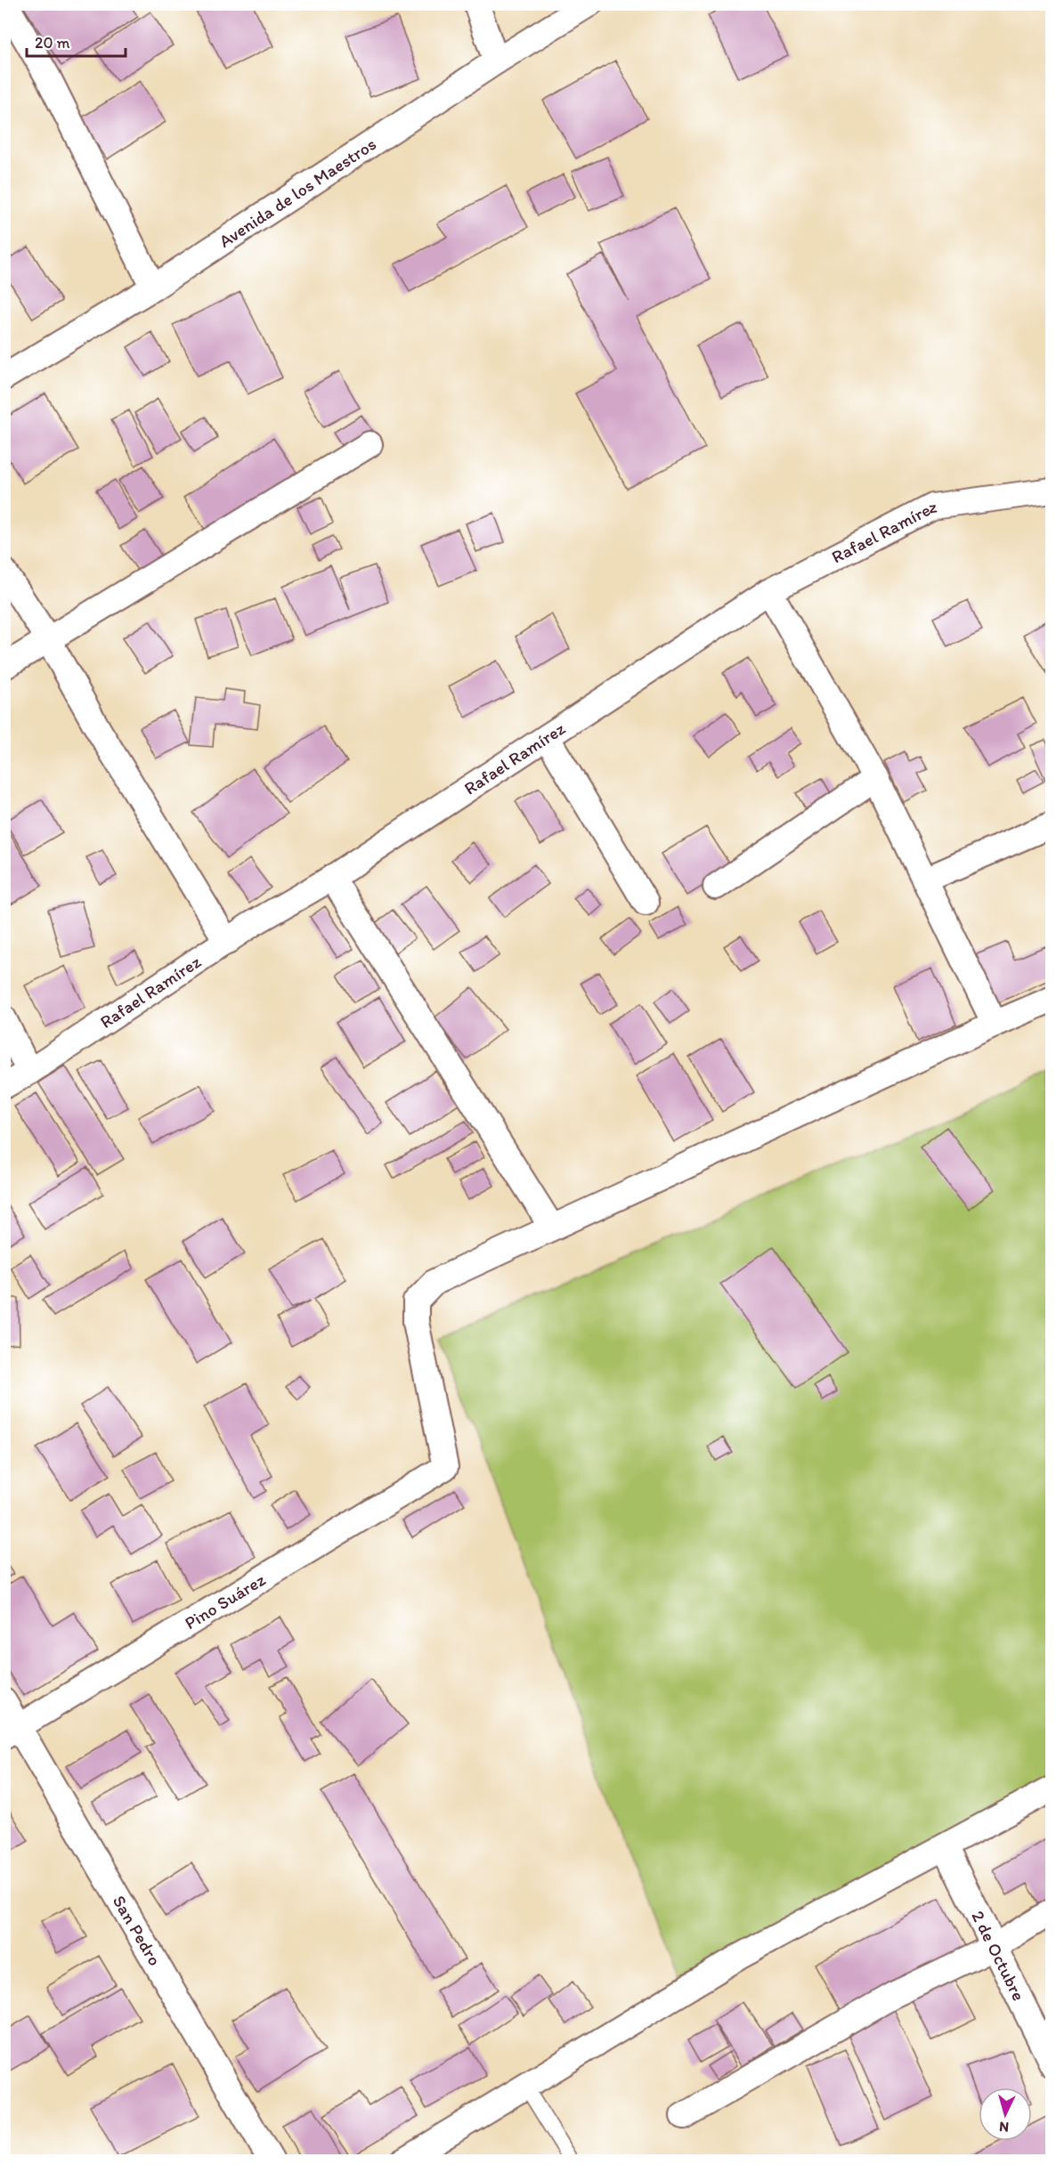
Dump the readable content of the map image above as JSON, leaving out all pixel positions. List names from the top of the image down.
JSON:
{
  "streets": {
    "street": [
      "Avenida de los Maestros",
      "Rafael Ramírez",
      "Pino Suárez",
      "San Pedro",
      "2 de Octubre"
    ]
  },
  "crossings": [
    ["Pino Suárez", "San Pedro"]
  ],
  "scale_bar": "20 m",
  "north": "bottom"
}
